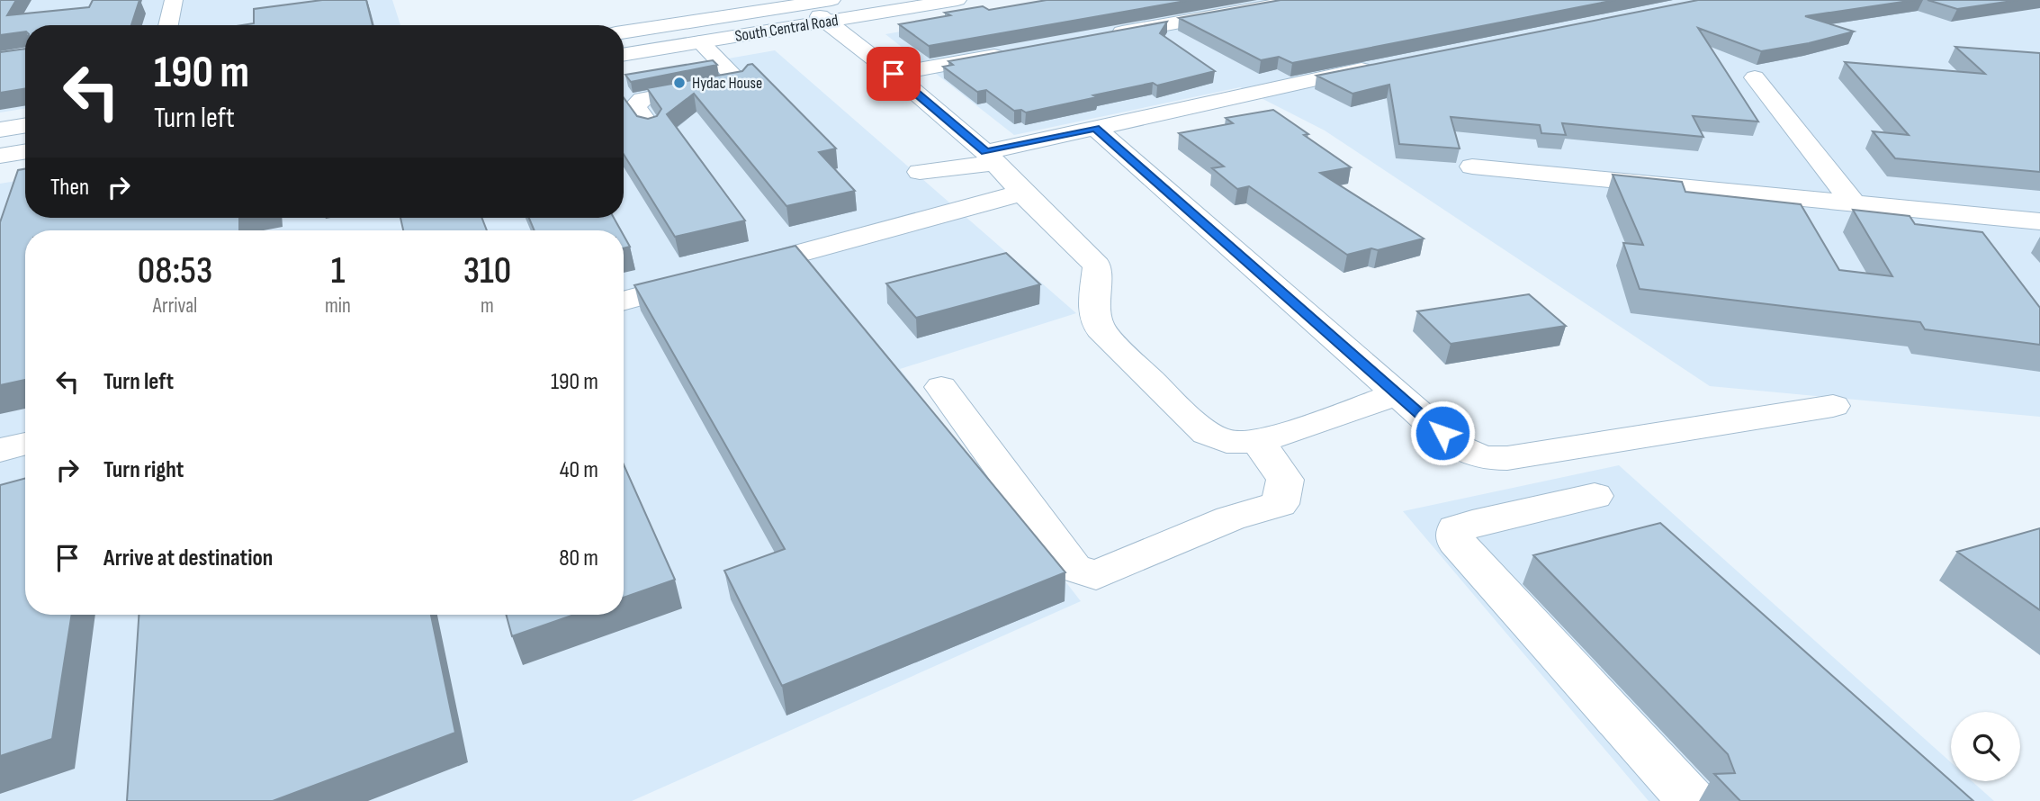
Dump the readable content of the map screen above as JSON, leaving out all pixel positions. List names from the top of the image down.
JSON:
{
  "streets": {
    "street": ["South Central Road"]
  },
  "places": ["Hydac House"],
  "page": {
    "turn": ["190 m", "Turn left"],
    "then": "Then",
    "eta": [
      "08:53",
      "Arrival",
      "1",
      "min",
      "310",
      "m"
    ],
    "list": [
      {
        "name": "Turn left",
        "value": "190 m"
      },
      {
        "name": "Turn right",
        "value": "40 m"
      },
      {
        "name": "Arrive at destination",
        "value": "80 m"
      }
    ]
  }
}
